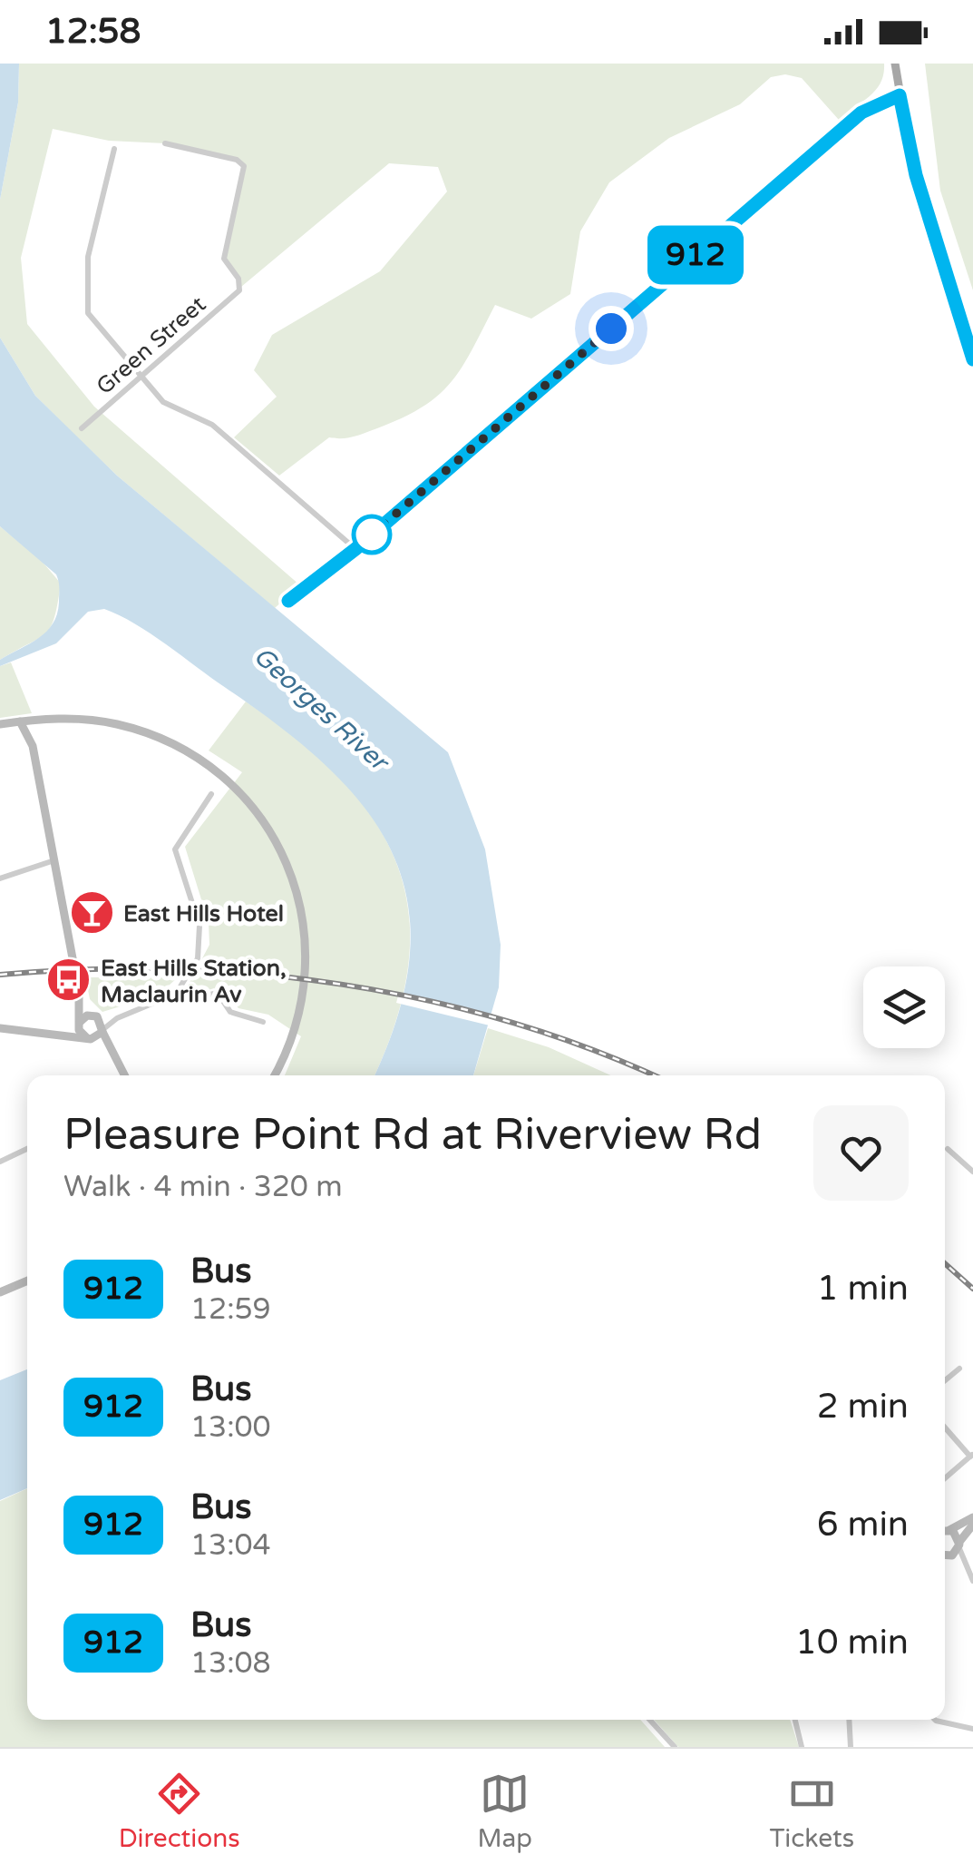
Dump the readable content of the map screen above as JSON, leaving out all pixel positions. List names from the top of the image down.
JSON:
{
  "streets": {
    "street": ["Green Street"]
  },
  "water": ["Georges River"],
  "places": {
    "bar": ["East Hills Hotel"],
    "bus stop": ["East Hills Station, Maclaurin Av"]
  },
  "lines": ["bus line 912"],
  "page": {
    "status": "12:58",
    "on_map": "912",
    "heading": ["Pleasure Point Rd at Riverview Rd", "Walk · 4 min · 320 m"],
    "list": [
      {
        "mark": "912",
        "name": "Bus",
        "note": "12:59",
        "value": "1 min"
      },
      {
        "mark": "912",
        "name": "Bus",
        "note": "13:00",
        "value": "2 min"
      },
      {
        "mark": "912",
        "name": "Bus",
        "note": "13:04",
        "value": "6 min"
      },
      {
        "mark": "912",
        "name": "Bus",
        "note": "13:08",
        "value": "10 min"
      }
    ],
    "tabs": ["Directions", "Map", "Tickets"]
  }
}
